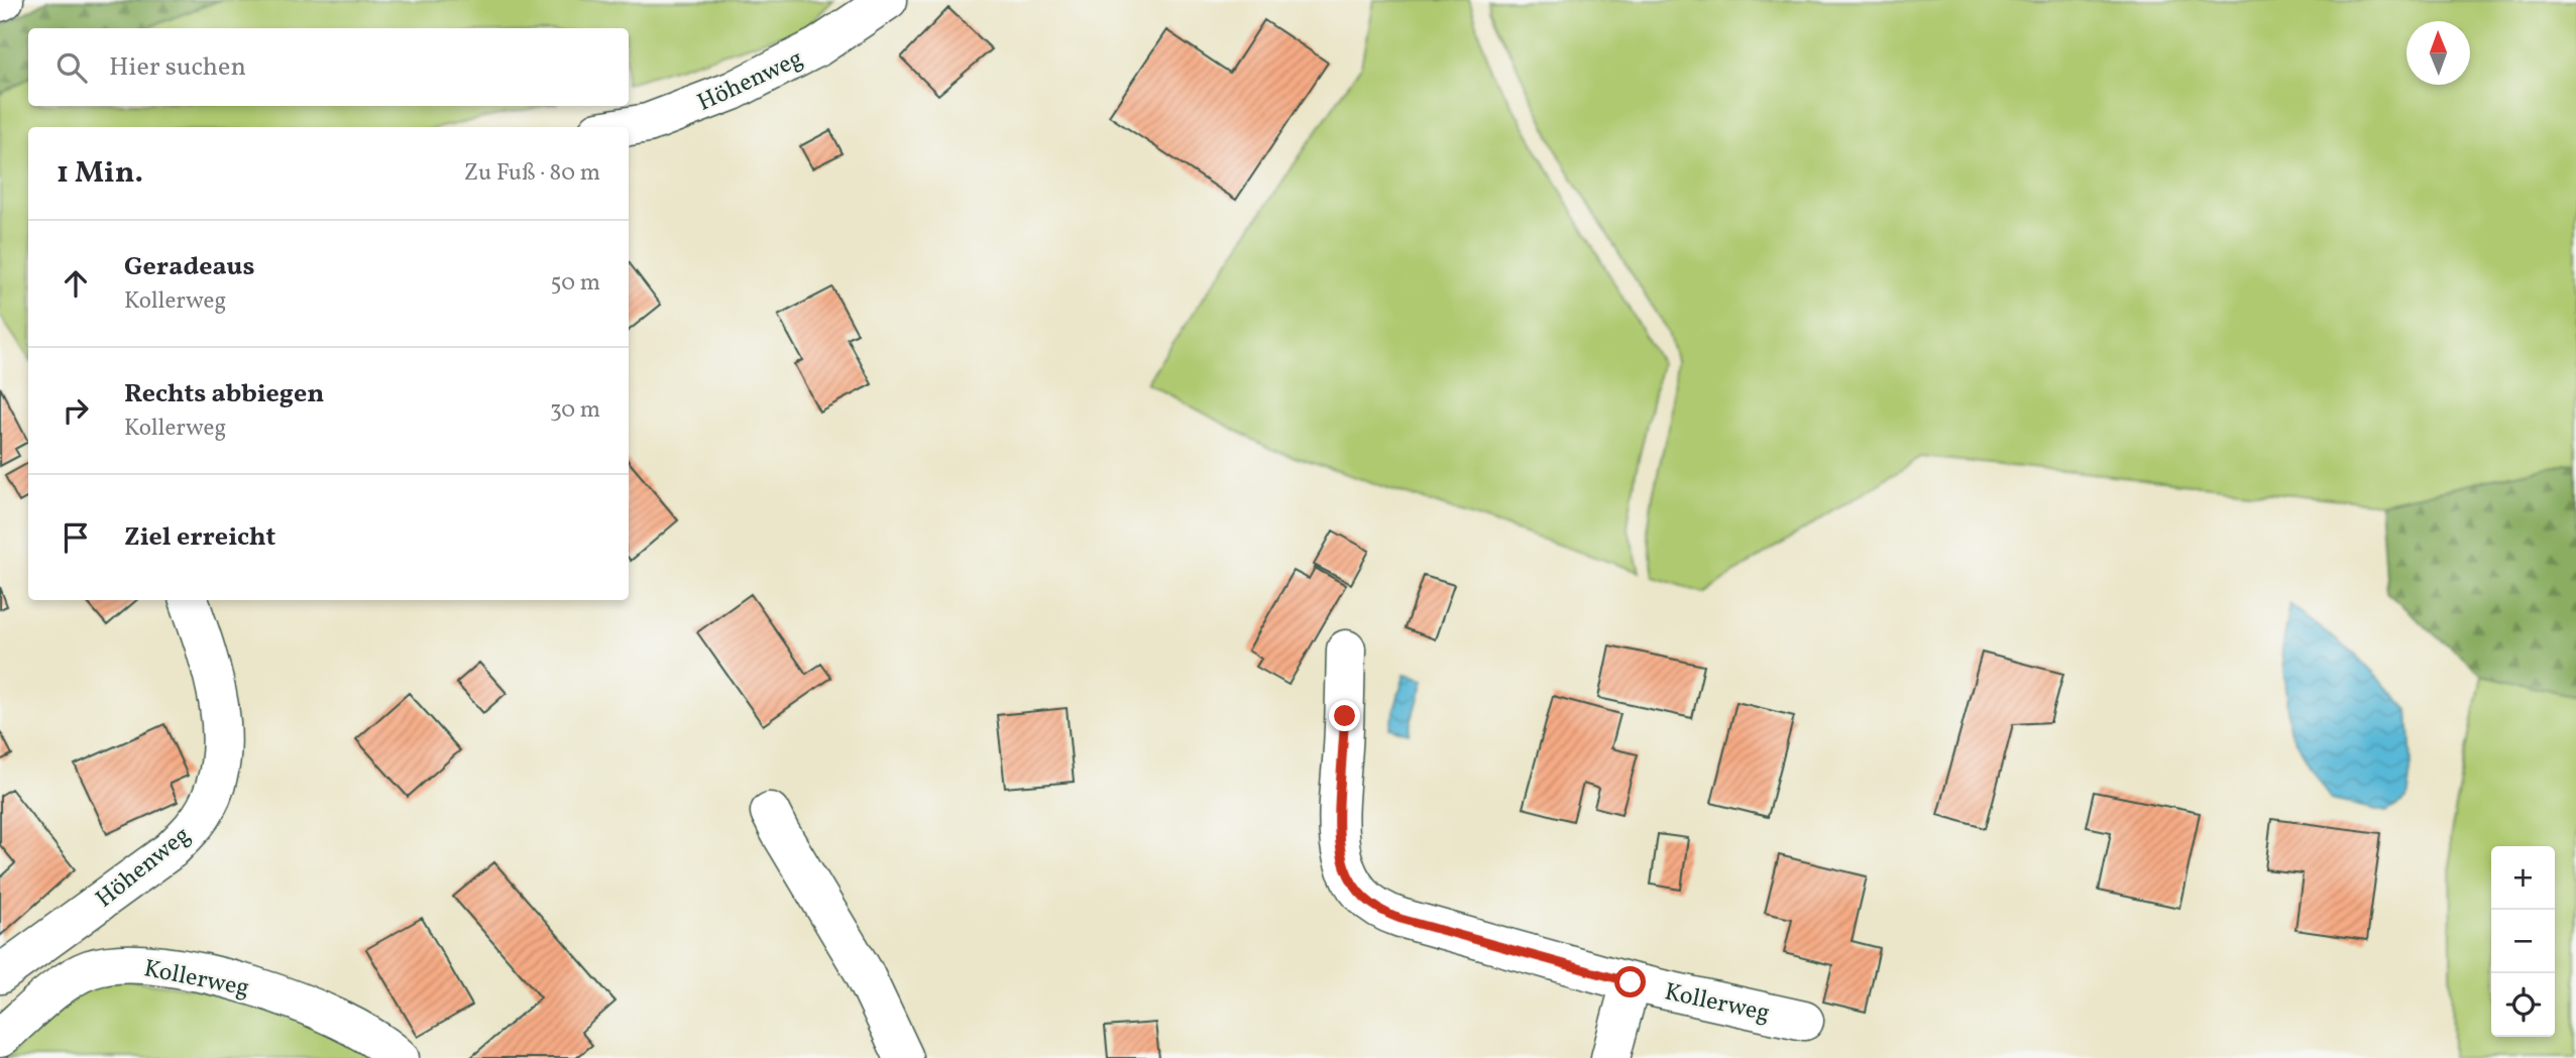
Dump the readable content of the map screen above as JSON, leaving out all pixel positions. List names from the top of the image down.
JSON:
{
  "streets": {
    "street": ["Höhenweg", "Kollerweg"]
  },
  "north": "top",
  "page": {
    "search": "Hier suchen",
    "heading": ["1 Min.", "Zu Fuß · 80 m"],
    "list": [
      ["Geradeaus", "Kollerweg", "50 m"],
      ["Rechts abbiegen", "Kollerweg", "30 m"],
      "Ziel erreicht"
    ],
    "map_buttons": ["+", "−"]
  }
}
